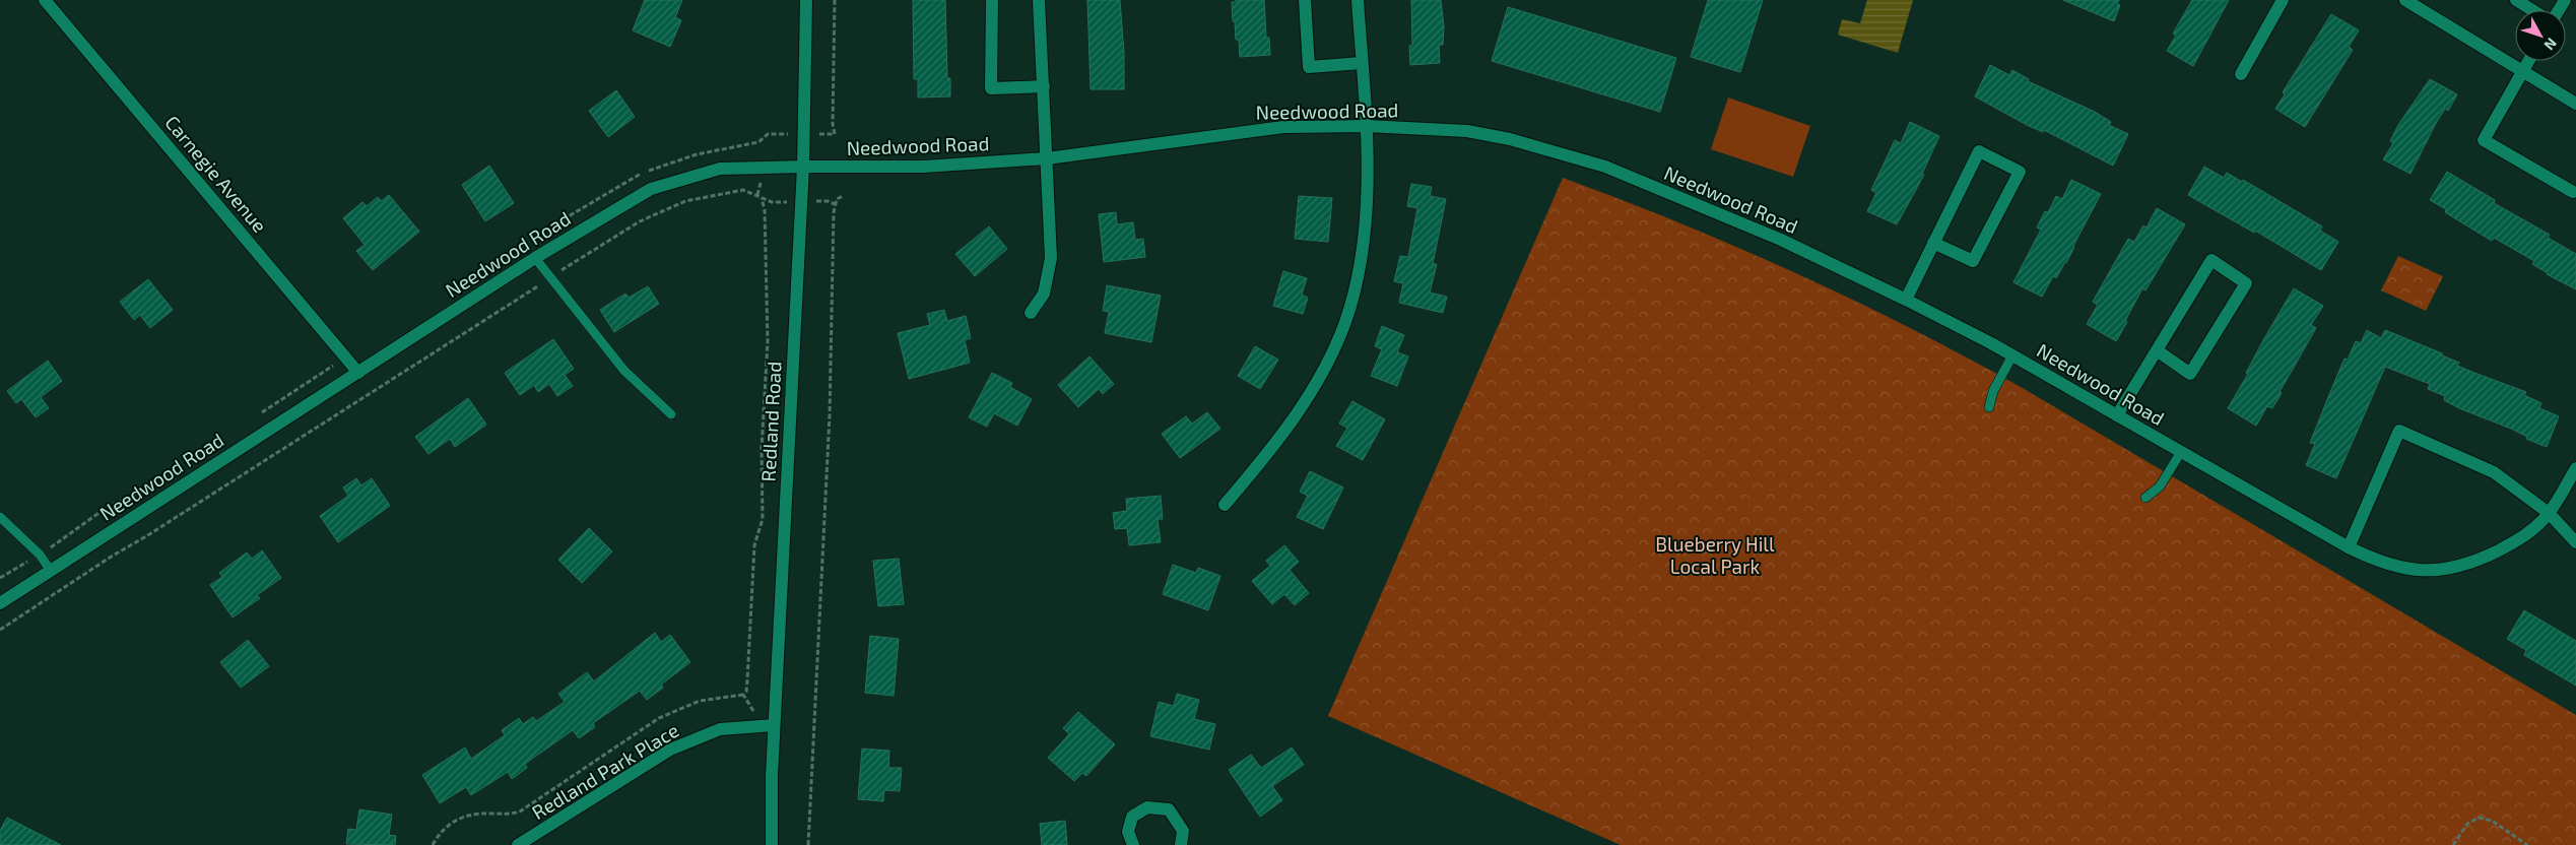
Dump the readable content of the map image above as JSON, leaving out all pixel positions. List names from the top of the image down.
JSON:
{
  "streets": {
    "street": [
      "Needwood Road",
      "Carnegie Avenue",
      "Redland Road",
      "Redland Park Place"
    ]
  },
  "crossings": [
    ["Needwood Road", "Carnegie Avenue"],
    ["Needwood Road", "Redland Road"],
    ["Redland Road", "Redland Park Place"]
  ],
  "parks": ["Blueberry Hill Local Park"],
  "north": "bottom right"
}
